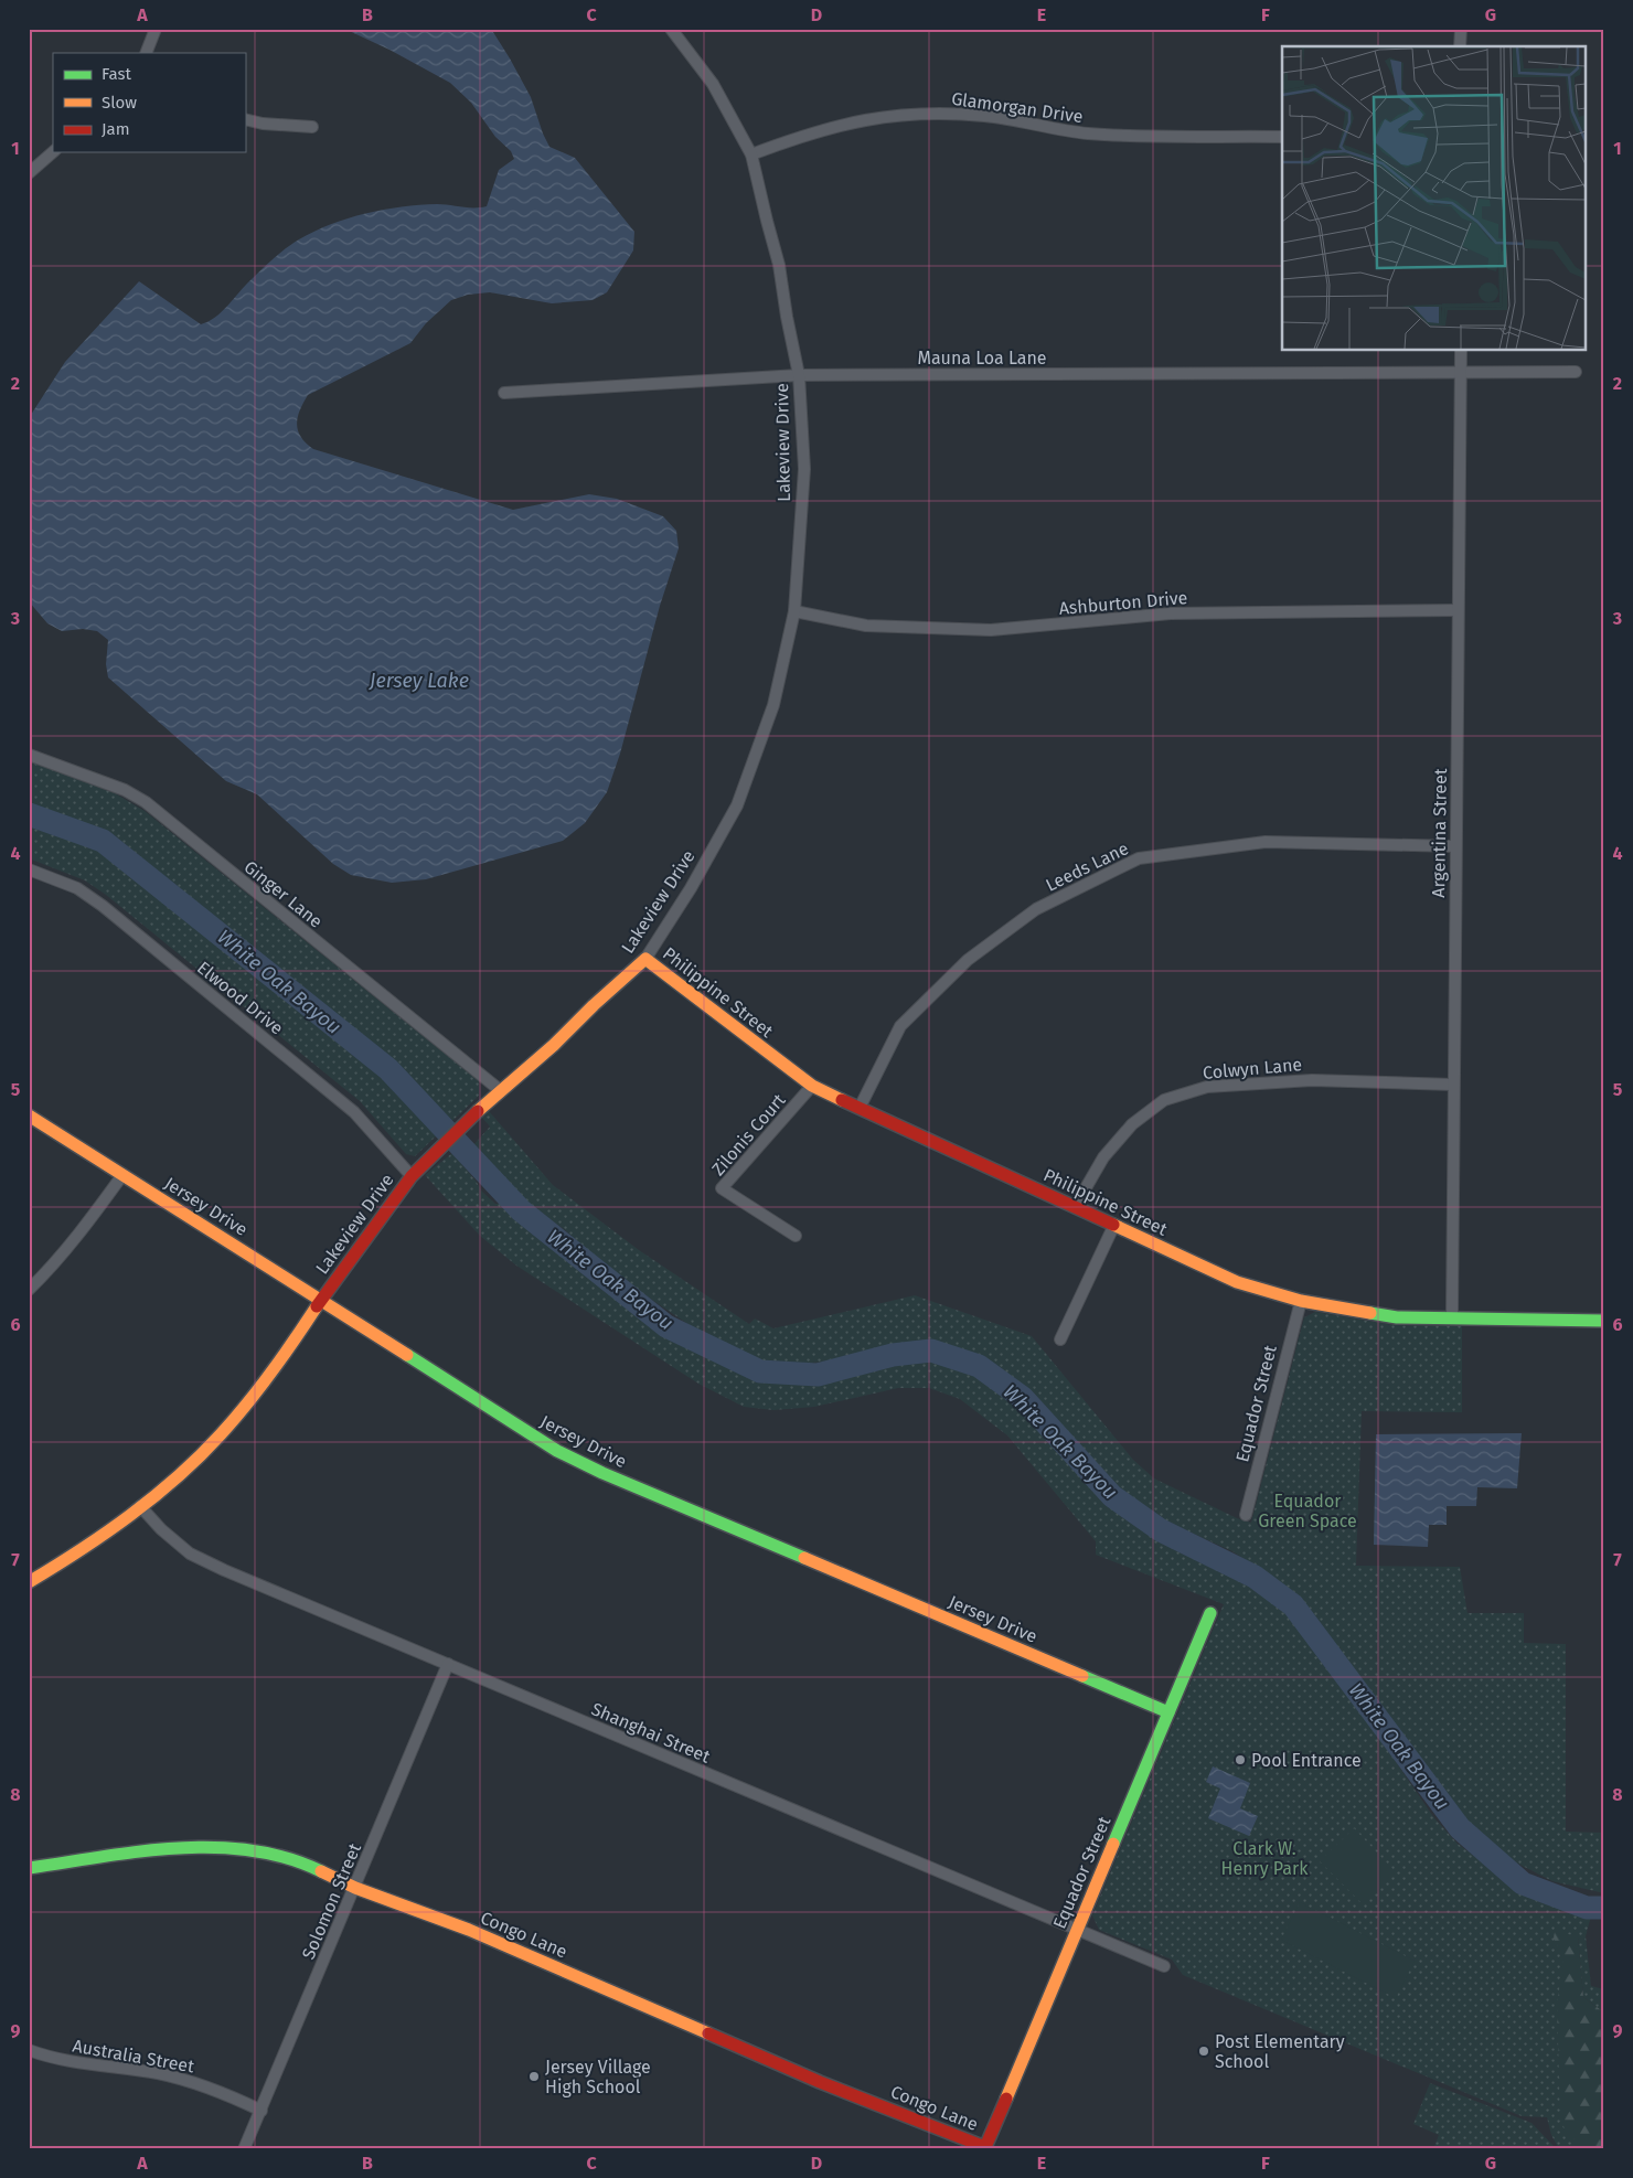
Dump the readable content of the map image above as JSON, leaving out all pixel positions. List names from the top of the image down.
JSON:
{
  "streets": {
    "street": [
      "Glamorgan Drive",
      "Mauna Loa Lane",
      "Lakeview Drive",
      "Ashburton Drive",
      "Argentina Street",
      "Leeds Lane",
      "Ginger Lane",
      "Philippine Street",
      "Elwood Drive",
      "Colwyn Lane",
      "Zilonis Court",
      "Jersey Drive",
      "Equador Street",
      "Shanghai Street",
      "Solomon Street",
      "Congo Lane",
      "Australia Street"
    ]
  },
  "crossings": [
    ["Glamorgan Drive", "Lakeview Drive"],
    ["Mauna Loa Lane", "Lakeview Drive"],
    ["Mauna Loa Lane", "Argentina Street"],
    ["Lakeview Drive", "Ashburton Drive"],
    ["Lakeview Drive", "Ginger Lane"],
    ["Lakeview Drive", "Philippine Street"],
    ["Lakeview Drive", "Elwood Drive"],
    ["Lakeview Drive", "Jersey Drive"],
    ["Lakeview Drive", "Shanghai Street"],
    ["Ashburton Drive", "Argentina Street"],
    ["Argentina Street", "Leeds Lane"],
    ["Argentina Street", "Philippine Street"],
    ["Argentina Street", "Colwyn Lane"],
    ["Leeds Lane", "Philippine Street"],
    ["Philippine Street", "Colwyn Lane"],
    ["Philippine Street", "Zilonis Court"],
    ["Philippine Street", "Equador Street"],
    ["Jersey Drive", "Equador Street"],
    ["Equador Street", "Shanghai Street"],
    ["Equador Street", "Congo Lane"],
    ["Shanghai Street", "Solomon Street"],
    ["Solomon Street", "Congo Lane"],
    ["Solomon Street", "Australia Street"]
  ],
  "water": ["Jersey Lake", "White Oak Bayou"],
  "parks": ["Equador Green Space", "Clark W. Henry Park"],
  "places": ["Pool Entrance", "Post Elementary School", "Jersey Village High School"],
  "legend": ["Fast", "Slow", "Jam"],
  "grid": {
    "columns": [
      "A",
      "B",
      "C",
      "D",
      "E",
      "F",
      "G"
    ],
    "rows": [
      "1",
      "2",
      "3",
      "4",
      "5",
      "6",
      "7",
      "8",
      "9"
    ]
  }
}
